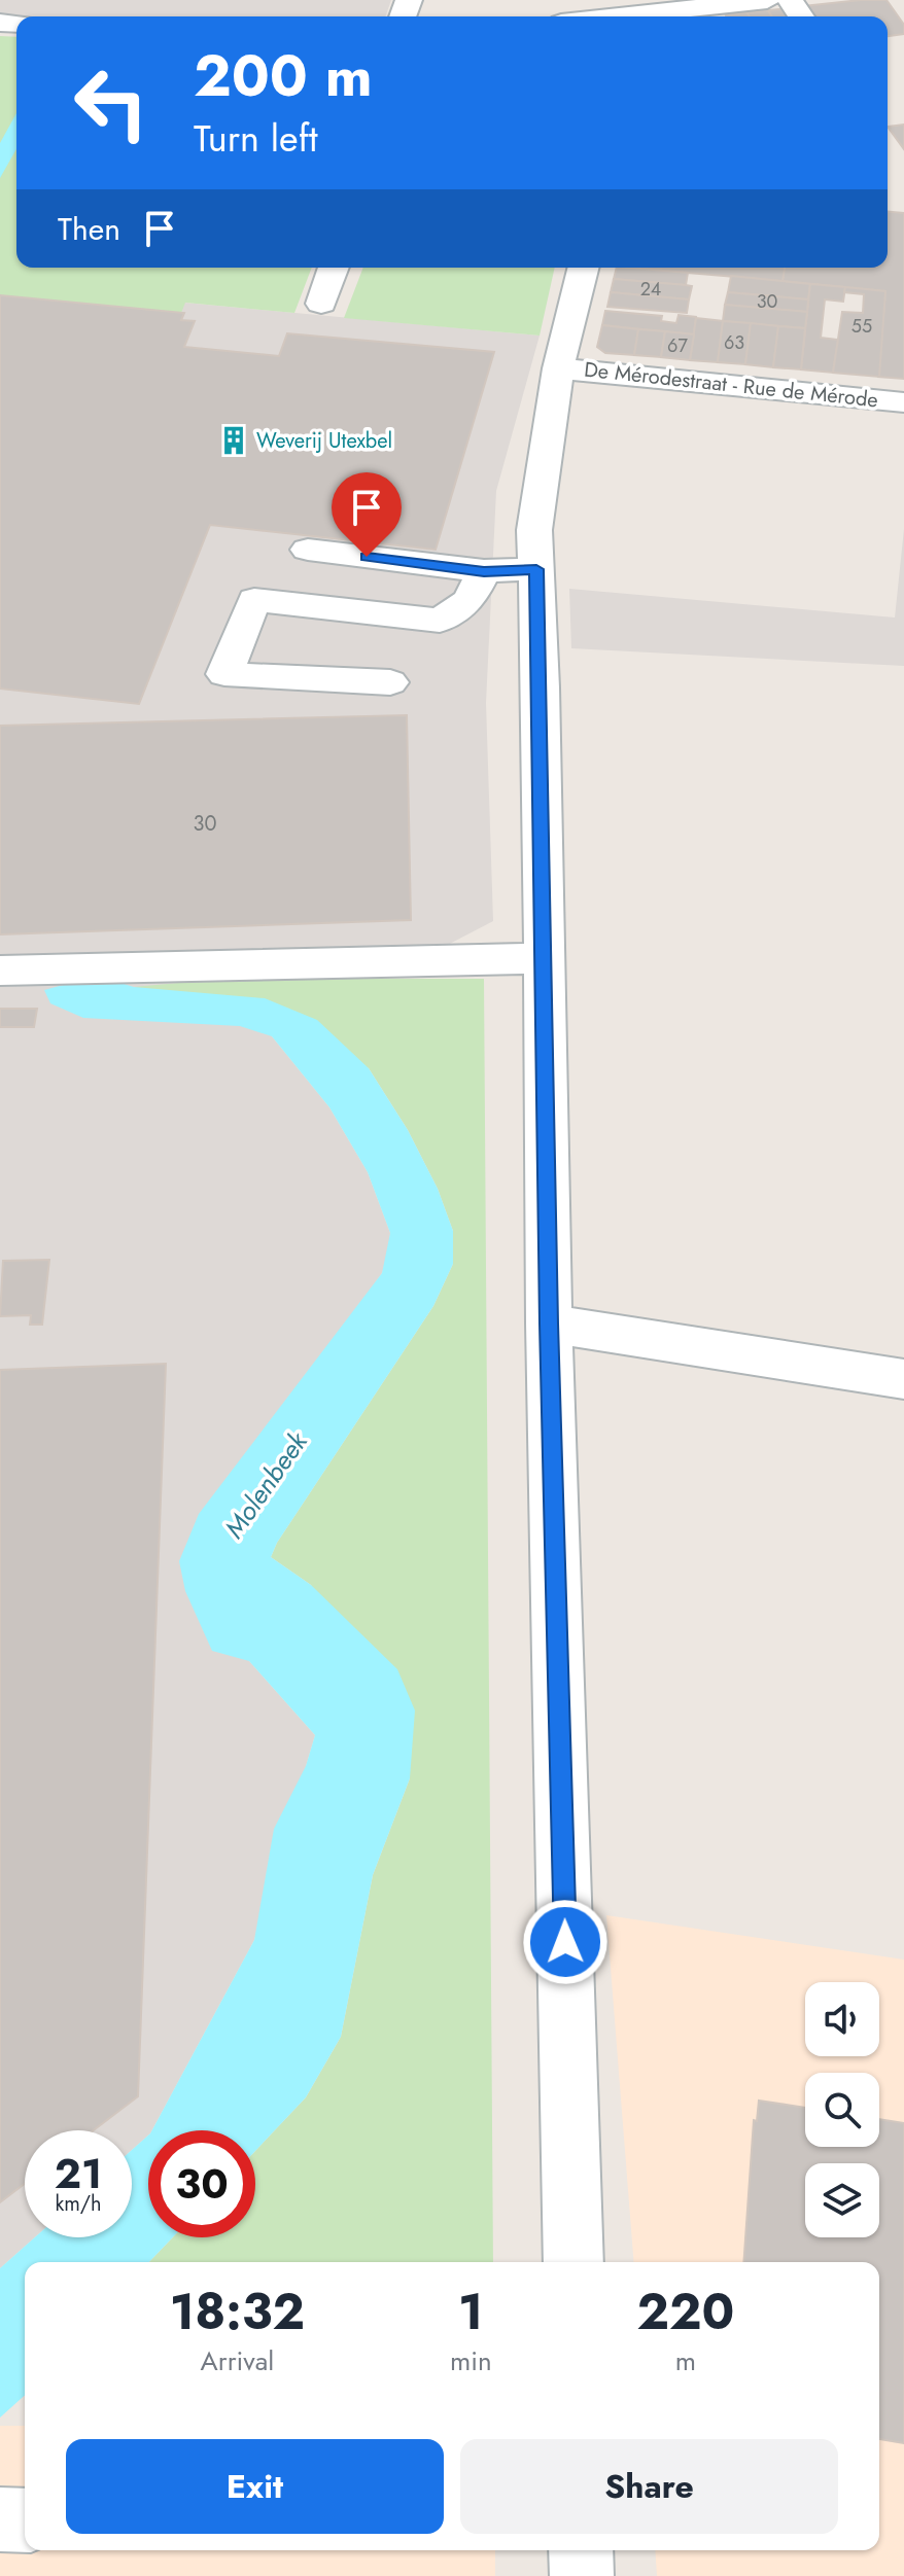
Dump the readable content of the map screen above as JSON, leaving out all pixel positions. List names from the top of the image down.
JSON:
{
  "streets": {
    "street": ["De Mérodestraat - Rue de Mérode"]
  },
  "water": ["Molenbeek"],
  "places": {
    "building": ["Weverij Utexbel"]
  },
  "house_numbers": [
    "24",
    "30",
    "55",
    "63",
    "67",
    "30"
  ],
  "page": {
    "turn": ["200 m", "Turn left"],
    "then": "Then",
    "speed": "21 km/h",
    "limit": "30",
    "eta": [
      "18:32",
      "Arrival",
      "1",
      "min",
      "220",
      "m"
    ],
    "buttons": ["Exit", "Share"]
  }
}
